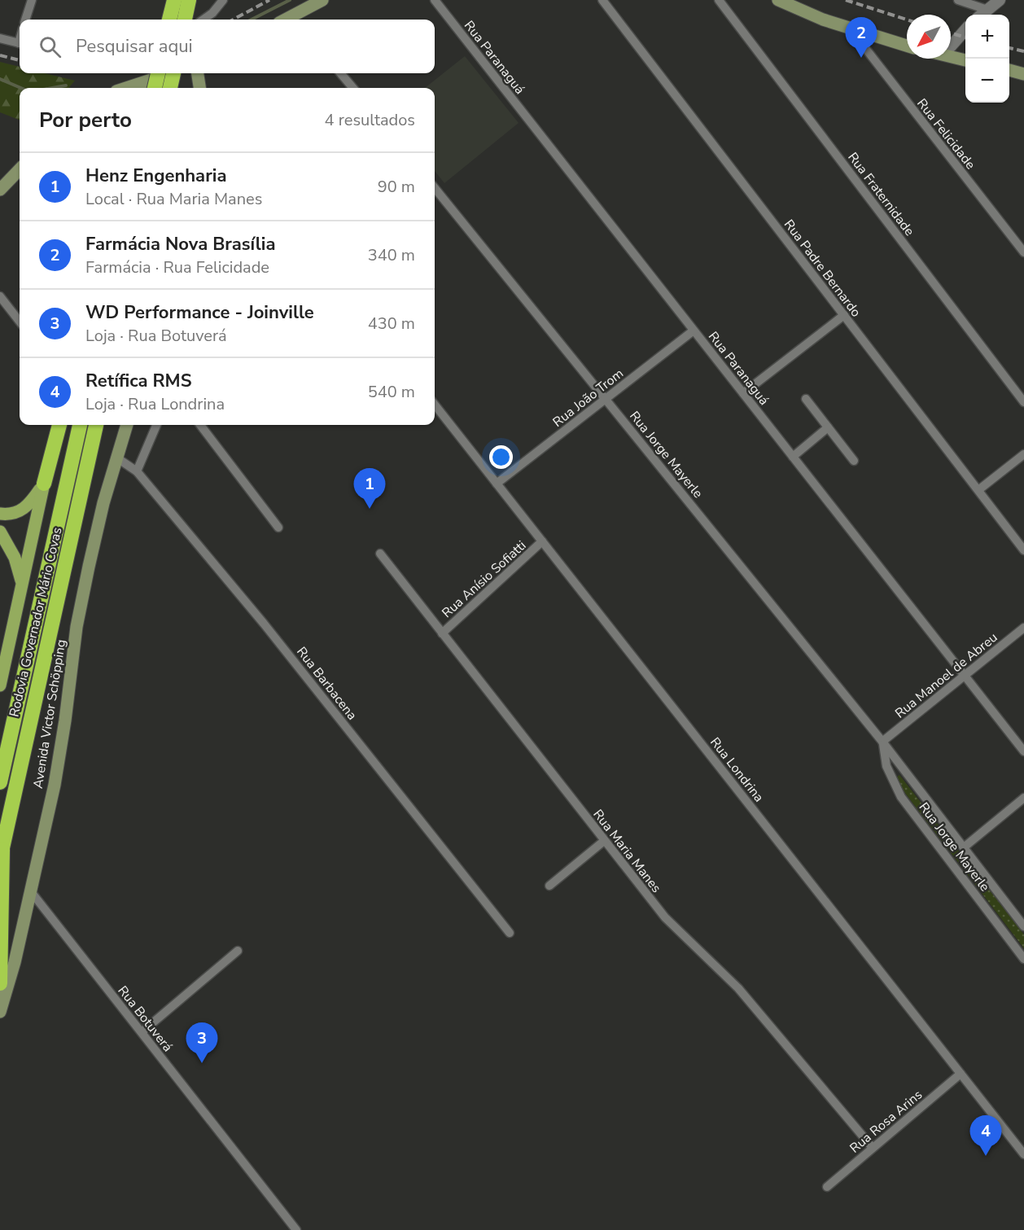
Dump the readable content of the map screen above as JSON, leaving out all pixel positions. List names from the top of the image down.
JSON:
{
  "streets": {
    "highway": ["Rodovia Governador Mário Covas"],
    "main road": ["Avenida Victor Schöpping"],
    "street": [
      "Rua Paranaguá",
      "Rua Felicidade",
      "Rua Fraternidade",
      "Rua Padre Bernardo",
      "Rua João Trom",
      "Rua Jorge Mayerle",
      "Rua Anísio Sofiatti",
      "Rua Manoel de Abreu",
      "Rua Barbacena",
      "Rua Londrina",
      "Rua Maria Manes",
      "Rua Botuverá",
      "Rua Rosa Arins"
    ]
  },
  "crossings": [
    ["Rua Paranaguá", "Rua João Trom"],
    ["Rua Paranaguá", "Rua Manoel de Abreu"],
    ["Rua João Trom", "Rua Jorge Mayerle"],
    ["Rua João Trom", "Rua Londrina"],
    ["Rua Jorge Mayerle", "Rua Manoel de Abreu"],
    ["Rua Anísio Sofiatti", "Rua Londrina"],
    ["Rua Anísio Sofiatti", "Rua Maria Manes"],
    ["Rua Barbacena", "Avenida Victor Schöpping"],
    ["Avenida Victor Schöpping", "Rua Botuverá"],
    ["Rua Londrina", "Rua Rosa Arins"],
    ["Rua Maria Manes", "Rua Rosa Arins"]
  ],
  "north": "bottom left",
  "page": {
    "map_buttons": ["+", "−"],
    "pins": [
      "2",
      "1",
      "3",
      "4"
    ],
    "search": "Pesquisar aqui",
    "heading": ["Por perto", "4 resultados"],
    "list": [
      {
        "mark": "1",
        "name": "Henz Engenharia",
        "note": "Local · Rua Maria Manes",
        "value": "90 m"
      },
      {
        "mark": "2",
        "name": "Farmácia Nova Brasília",
        "note": "Farmácia · Rua Felicidade",
        "value": "340 m"
      },
      {
        "mark": "3",
        "name": "WD Performance - Joinville",
        "note": "Loja · Rua Botuverá",
        "value": "430 m"
      },
      {
        "mark": "4",
        "name": "Retífica RMS",
        "note": "Loja · Rua Londrina",
        "value": "540 m"
      }
    ]
  }
}
